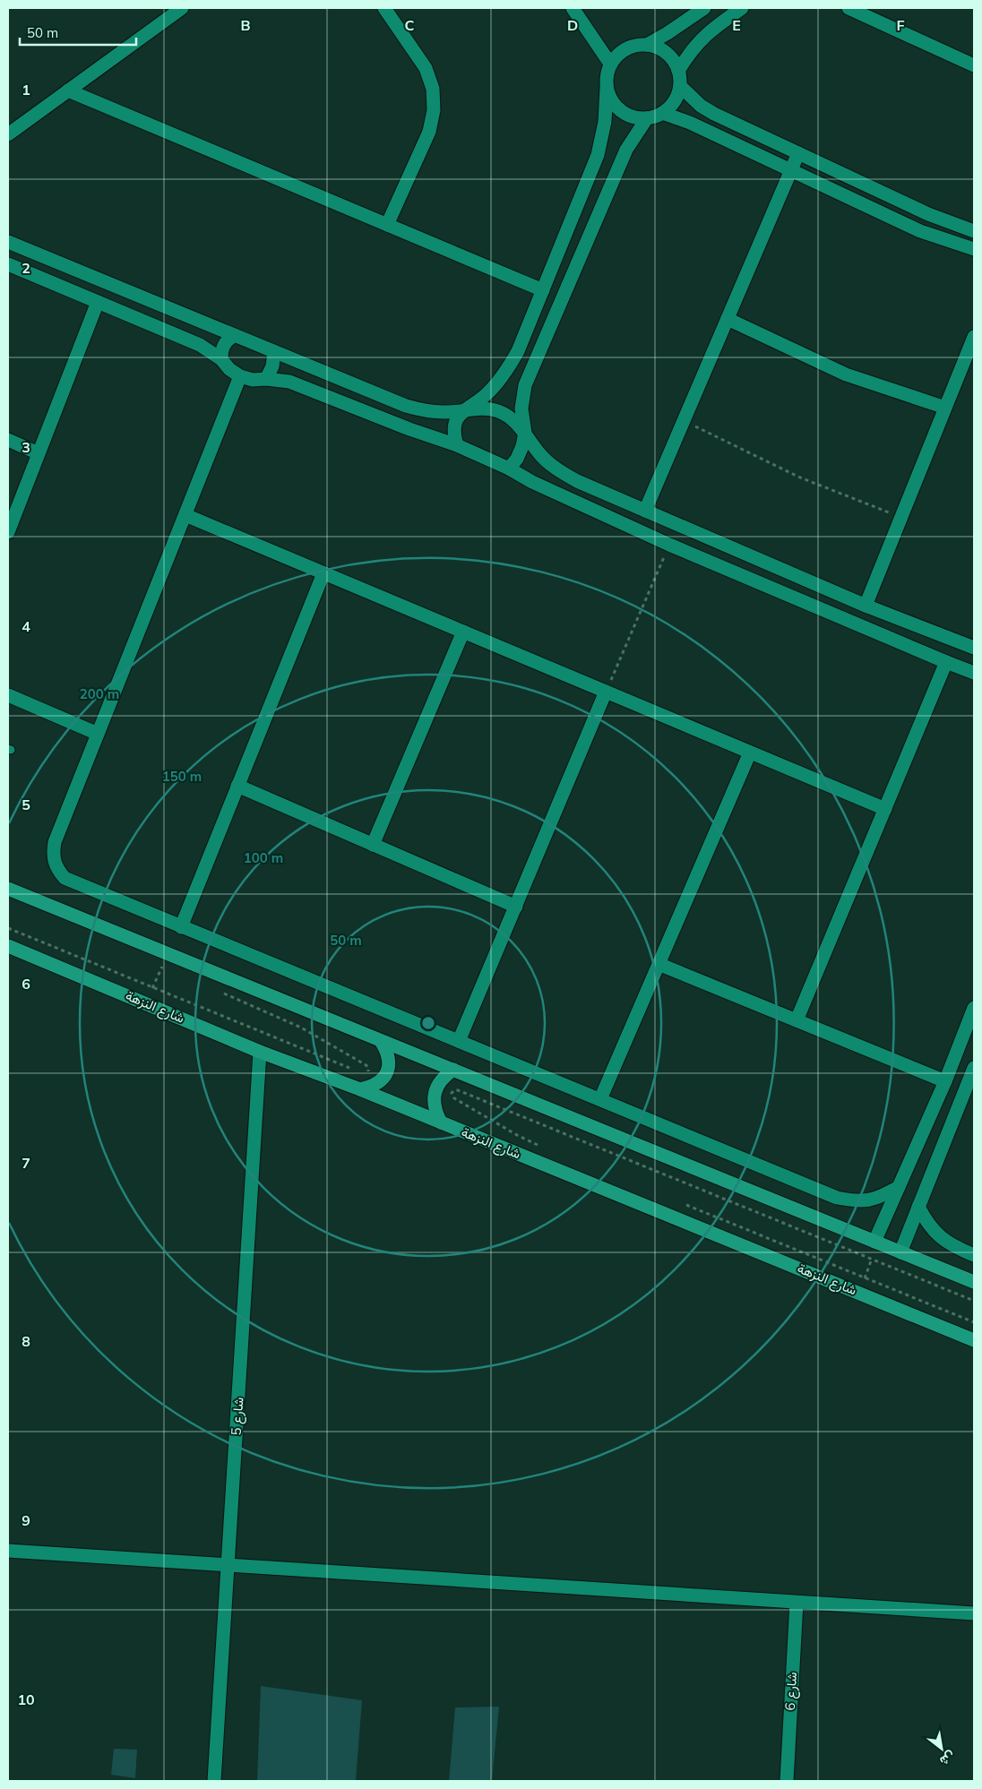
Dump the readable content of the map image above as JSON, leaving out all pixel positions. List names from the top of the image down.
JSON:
{
  "streets": {
    "main road": ["شارع النزهة"],
    "street": ["شارع 5", "شارع 6"]
  },
  "crossings": [
    ["شارع النزهة", "شارع 5"]
  ],
  "scale_bar": "50 m",
  "north": "bottom right",
  "grid": {
    "columns": [
      "B",
      "C",
      "D",
      "E",
      "F"
    ],
    "rows": [
      "1",
      "2",
      "3",
      "4",
      "5",
      "6",
      "7",
      "8",
      "9",
      "10"
    ]
  },
  "rings": [
    "200 m",
    "150 m",
    "100 m",
    "50 m"
  ]
}
